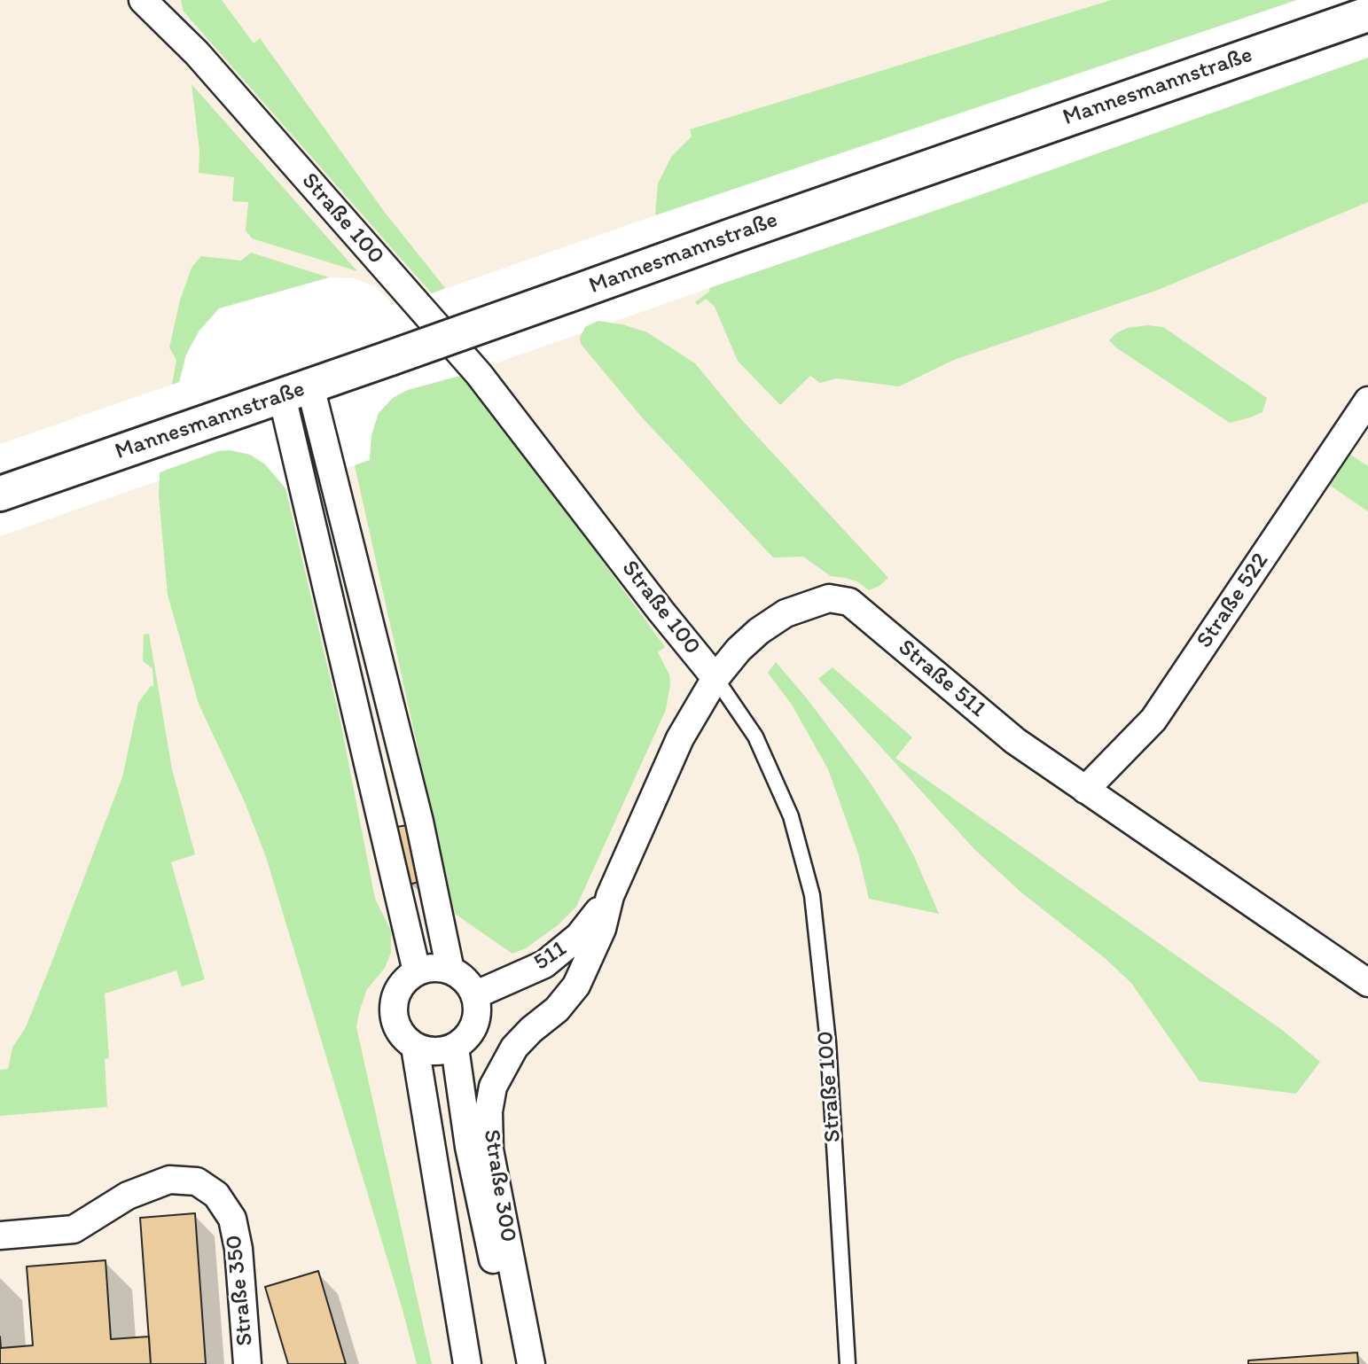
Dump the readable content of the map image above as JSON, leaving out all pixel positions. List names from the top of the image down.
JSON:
{
  "streets": {
    "main road": ["Mannesmannstraße"],
    "street": [
      "Straße 100",
      "Straße 522",
      "Straße 511",
      "511",
      "Straße 300",
      "Straße 350"
    ]
  },
  "crossings": [
    ["Straße 100", "Straße 511"],
    ["Straße 522", "Straße 511"],
    ["Straße 511", "511"],
    ["Straße 511", "Straße 300"],
    ["511", "Straße 300"]
  ]
}
